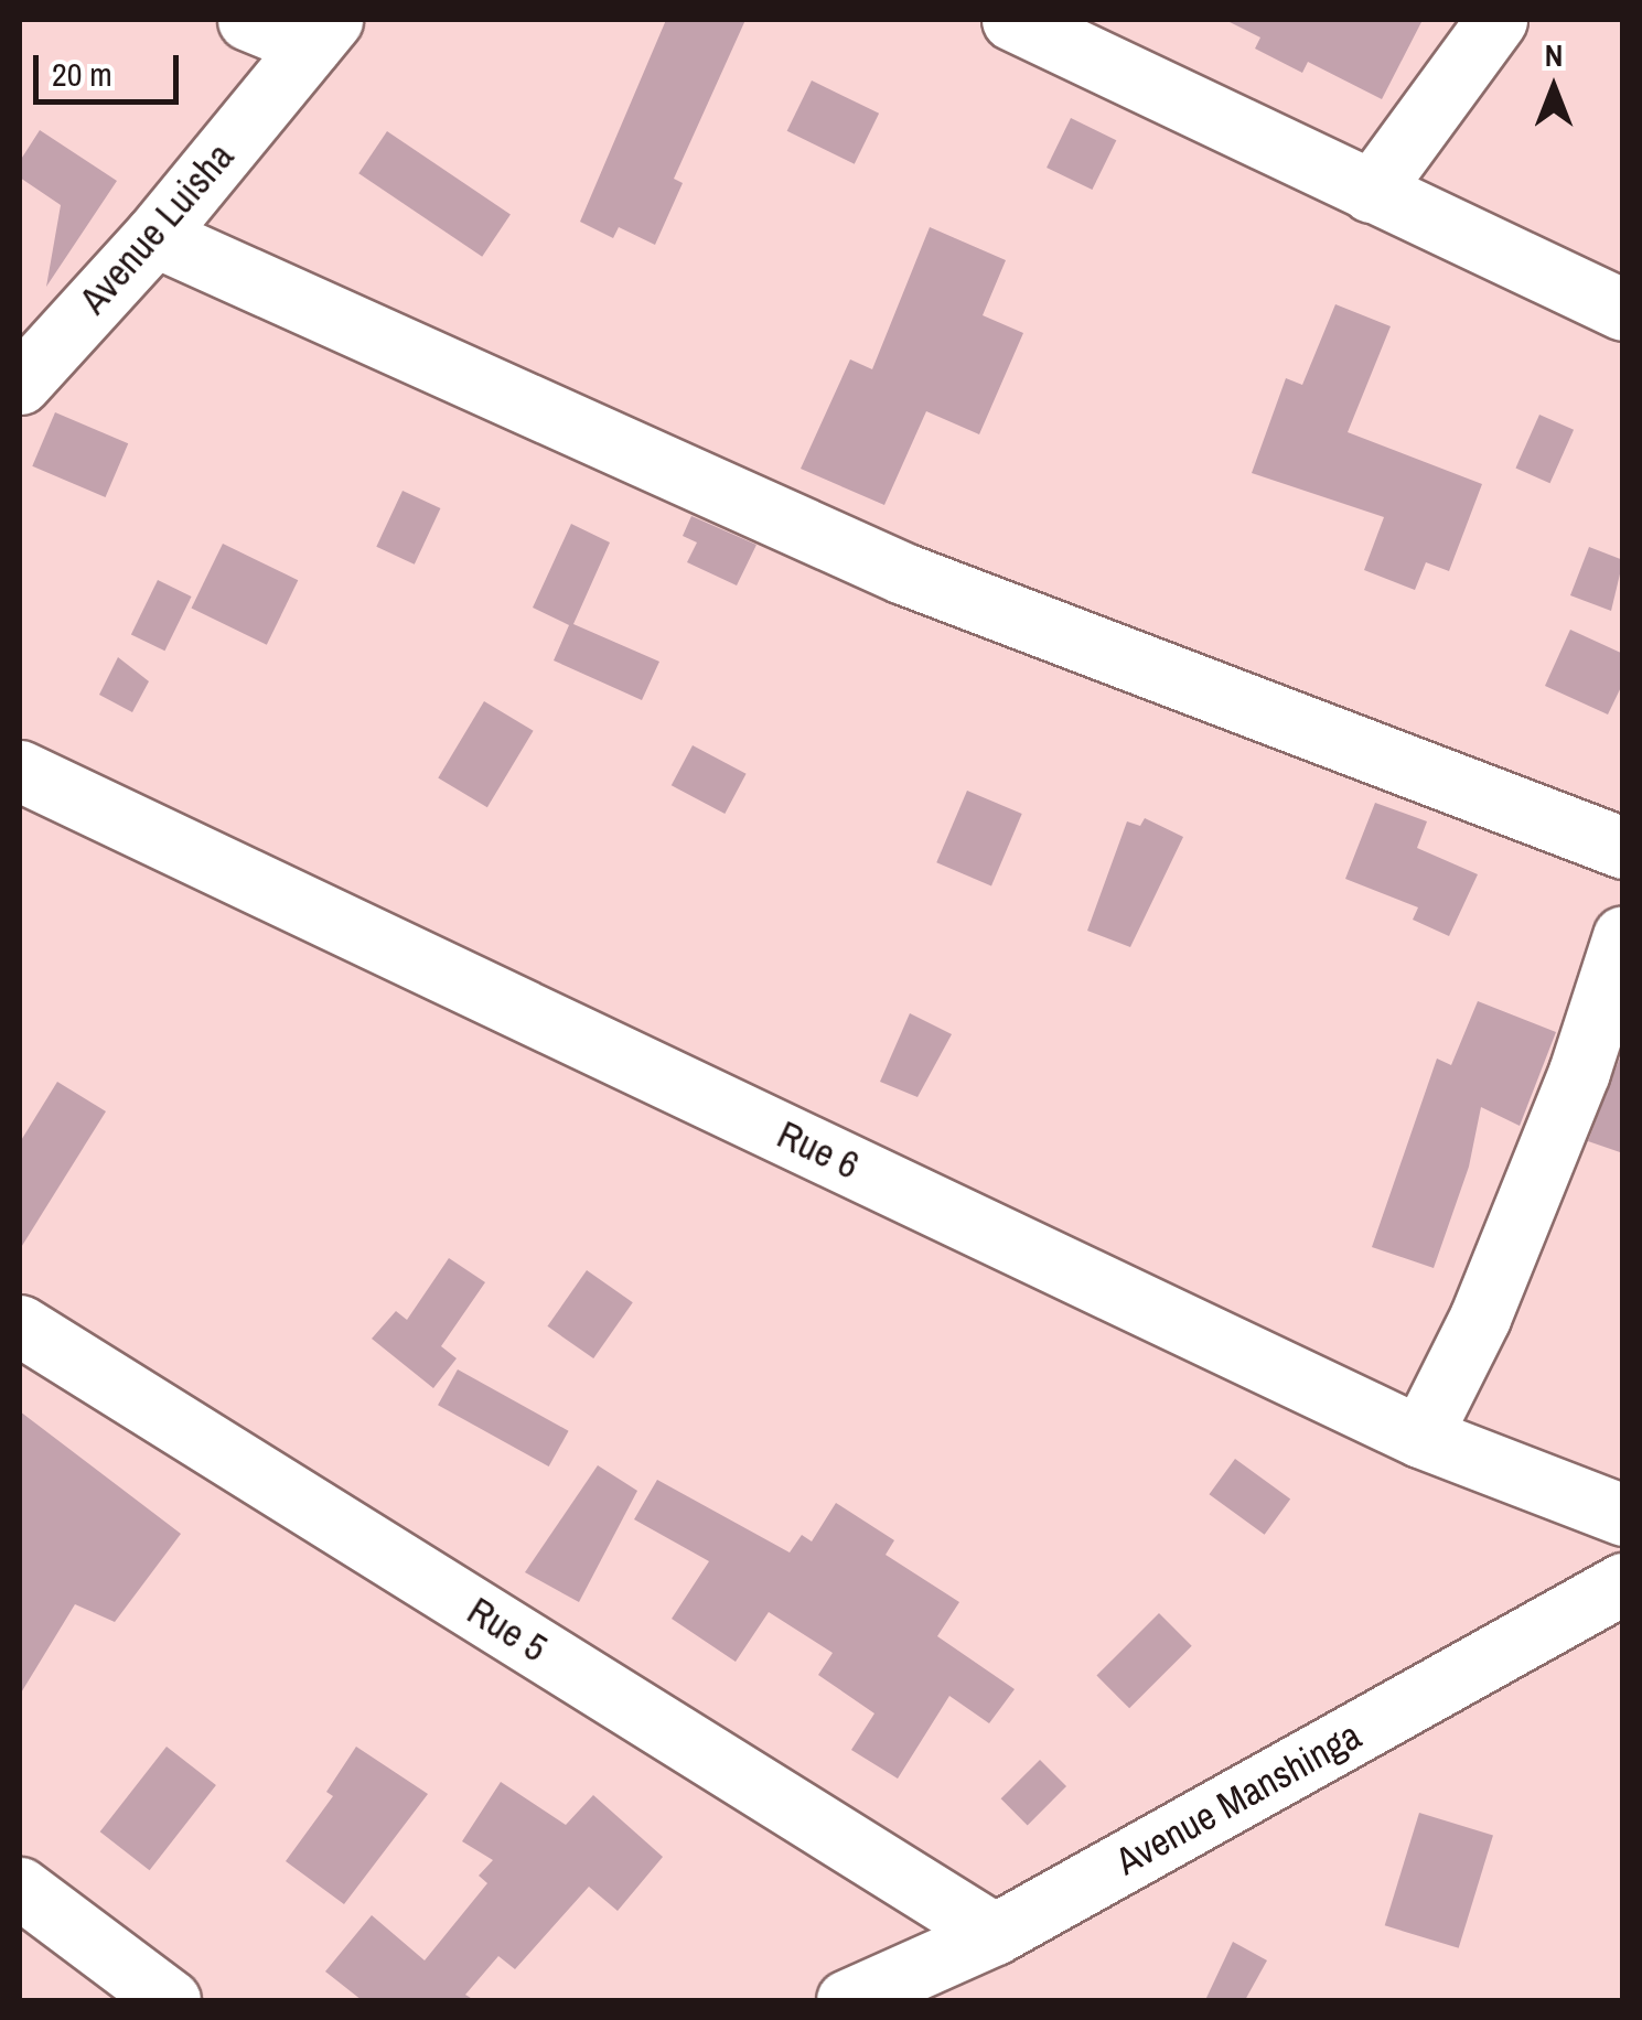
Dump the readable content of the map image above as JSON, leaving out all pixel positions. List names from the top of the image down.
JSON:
{
  "streets": {
    "street": [
      "Avenue Luisha",
      "Rue 6",
      "Rue 5",
      "Avenue Manshinga"
    ]
  },
  "crossings": [
    ["Rue 5", "Avenue Manshinga"]
  ],
  "scale_bar": "20 m",
  "north": "top"
}
